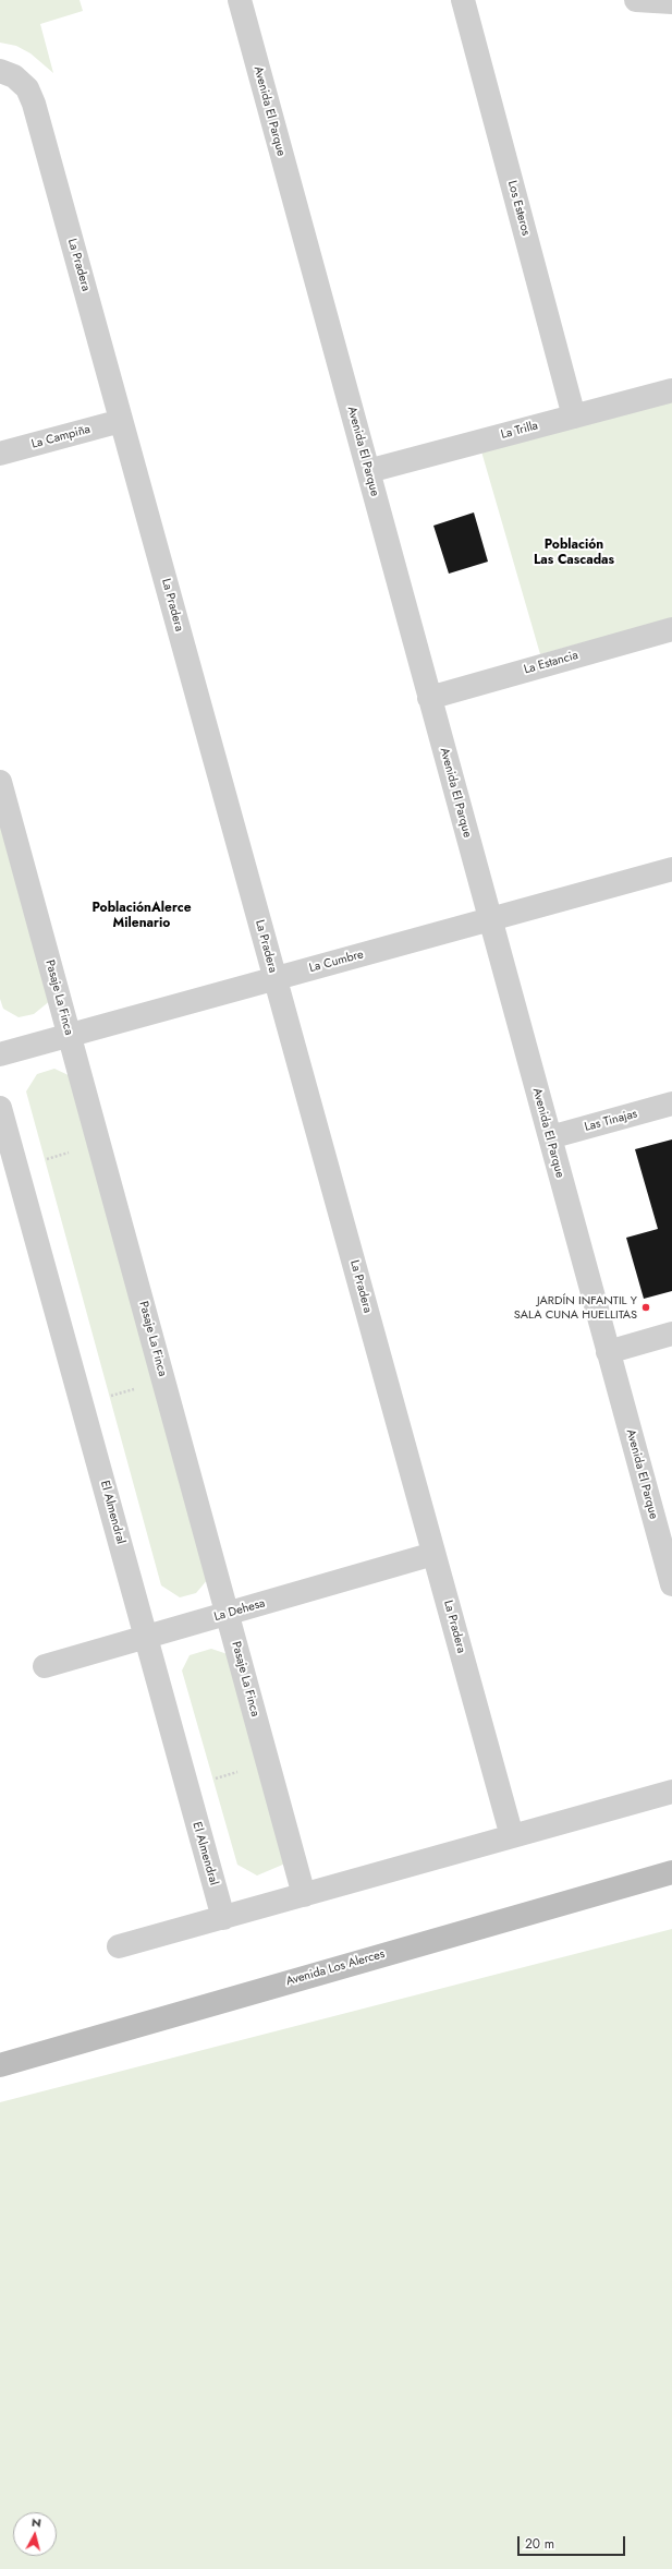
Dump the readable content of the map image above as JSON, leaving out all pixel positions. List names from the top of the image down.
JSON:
{
  "streets": {
    "main road": ["Avenida Los Alerces"],
    "street": [
      "Avenida El Parque",
      "Los Esteros",
      "La Pradera",
      "La Trilla",
      "La Campiña",
      "La Estancia",
      "La Cumbre",
      "Pasaje La Finca",
      "Las Tinajas",
      "El Almendral",
      "La Dehesa"
    ]
  },
  "crossings": [
    ["Avenida El Parque", "La Trilla"],
    ["Avenida El Parque", "La Estancia"],
    ["Avenida El Parque", "La Cumbre"],
    ["Avenida El Parque", "Las Tinajas"],
    ["Los Esteros", "La Trilla"],
    ["La Pradera", "La Campiña"],
    ["La Pradera", "La Cumbre"],
    ["La Pradera", "La Dehesa"],
    ["La Cumbre", "Pasaje La Finca"],
    ["Pasaje La Finca", "La Dehesa"],
    ["El Almendral", "La Dehesa"]
  ],
  "districts": ["Población Las Cascadas", "PoblaciónAlerce Milenario"],
  "places": ["JARDÍN INFANTIL Y SALA CUNA HUELLITAS"],
  "scale_bar": "20 m",
  "north": "top"
}
